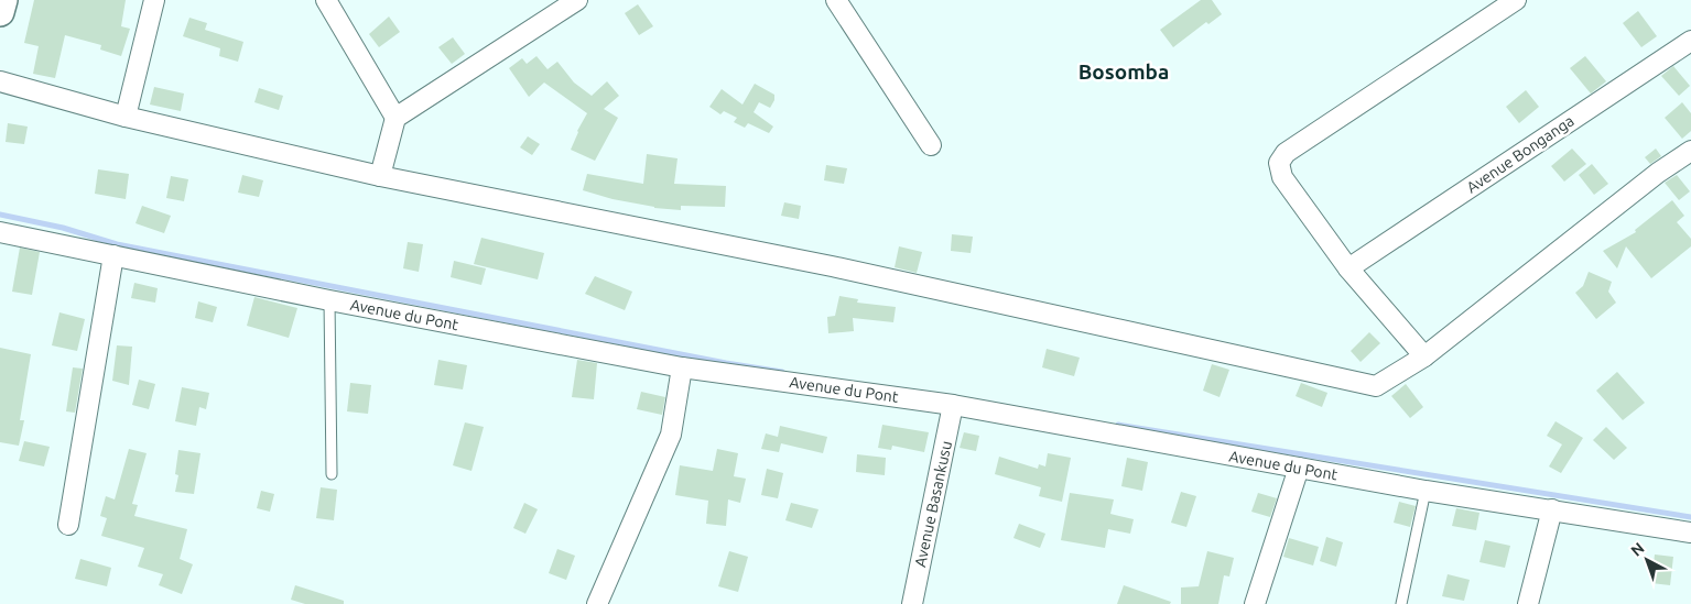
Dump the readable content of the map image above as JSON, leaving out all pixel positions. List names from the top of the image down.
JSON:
{
  "streets": {
    "street": ["Avenue Bonganga", "Avenue du Pont", "Avenue Basankusu"]
  },
  "crossings": [
    ["Avenue du Pont", "Avenue Basankusu"]
  ],
  "districts": ["Bosomba"],
  "north": "top left"
}
